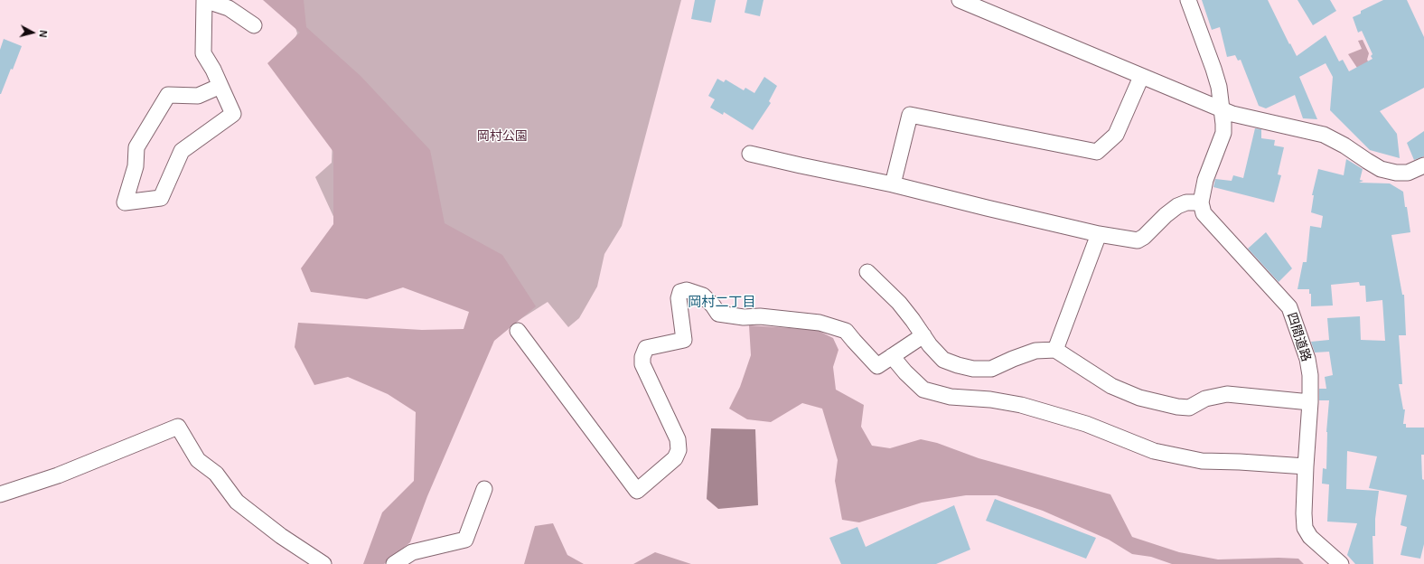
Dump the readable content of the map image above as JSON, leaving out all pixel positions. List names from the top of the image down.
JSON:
{
  "streets": {
    "street": ["四間道路"]
  },
  "districts": ["岡村二丁目"],
  "parks": ["岡村公園"],
  "north": "right"
}
